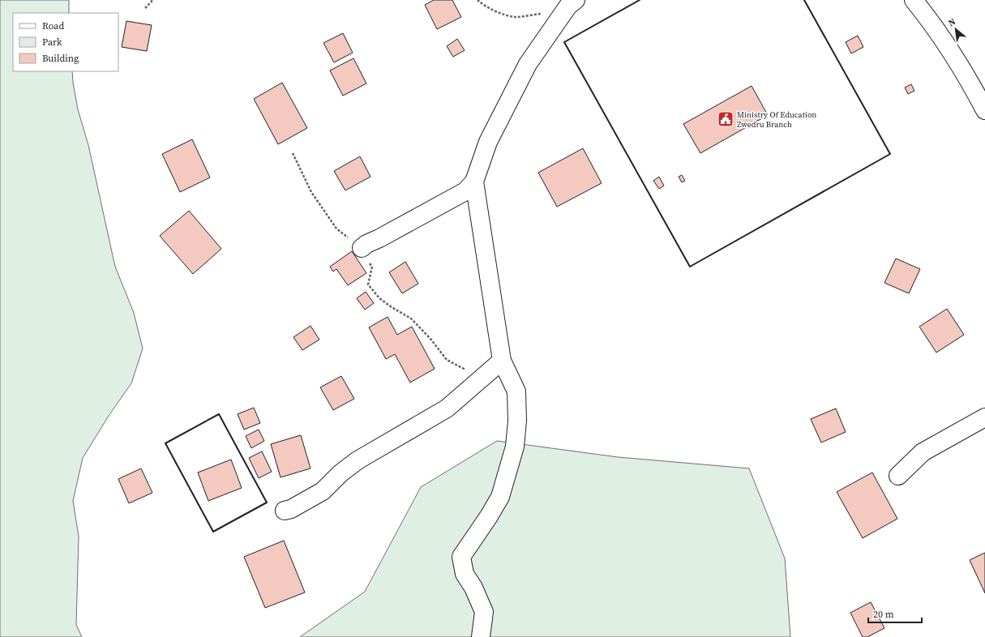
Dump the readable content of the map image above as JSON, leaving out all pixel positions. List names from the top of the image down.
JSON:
{
  "places": {
    "public building": ["Ministry Of Education Zwedru Branch"]
  },
  "legend": ["Road", "Park", "Building"],
  "scale_bar": "20 m",
  "north": "top left"
}
